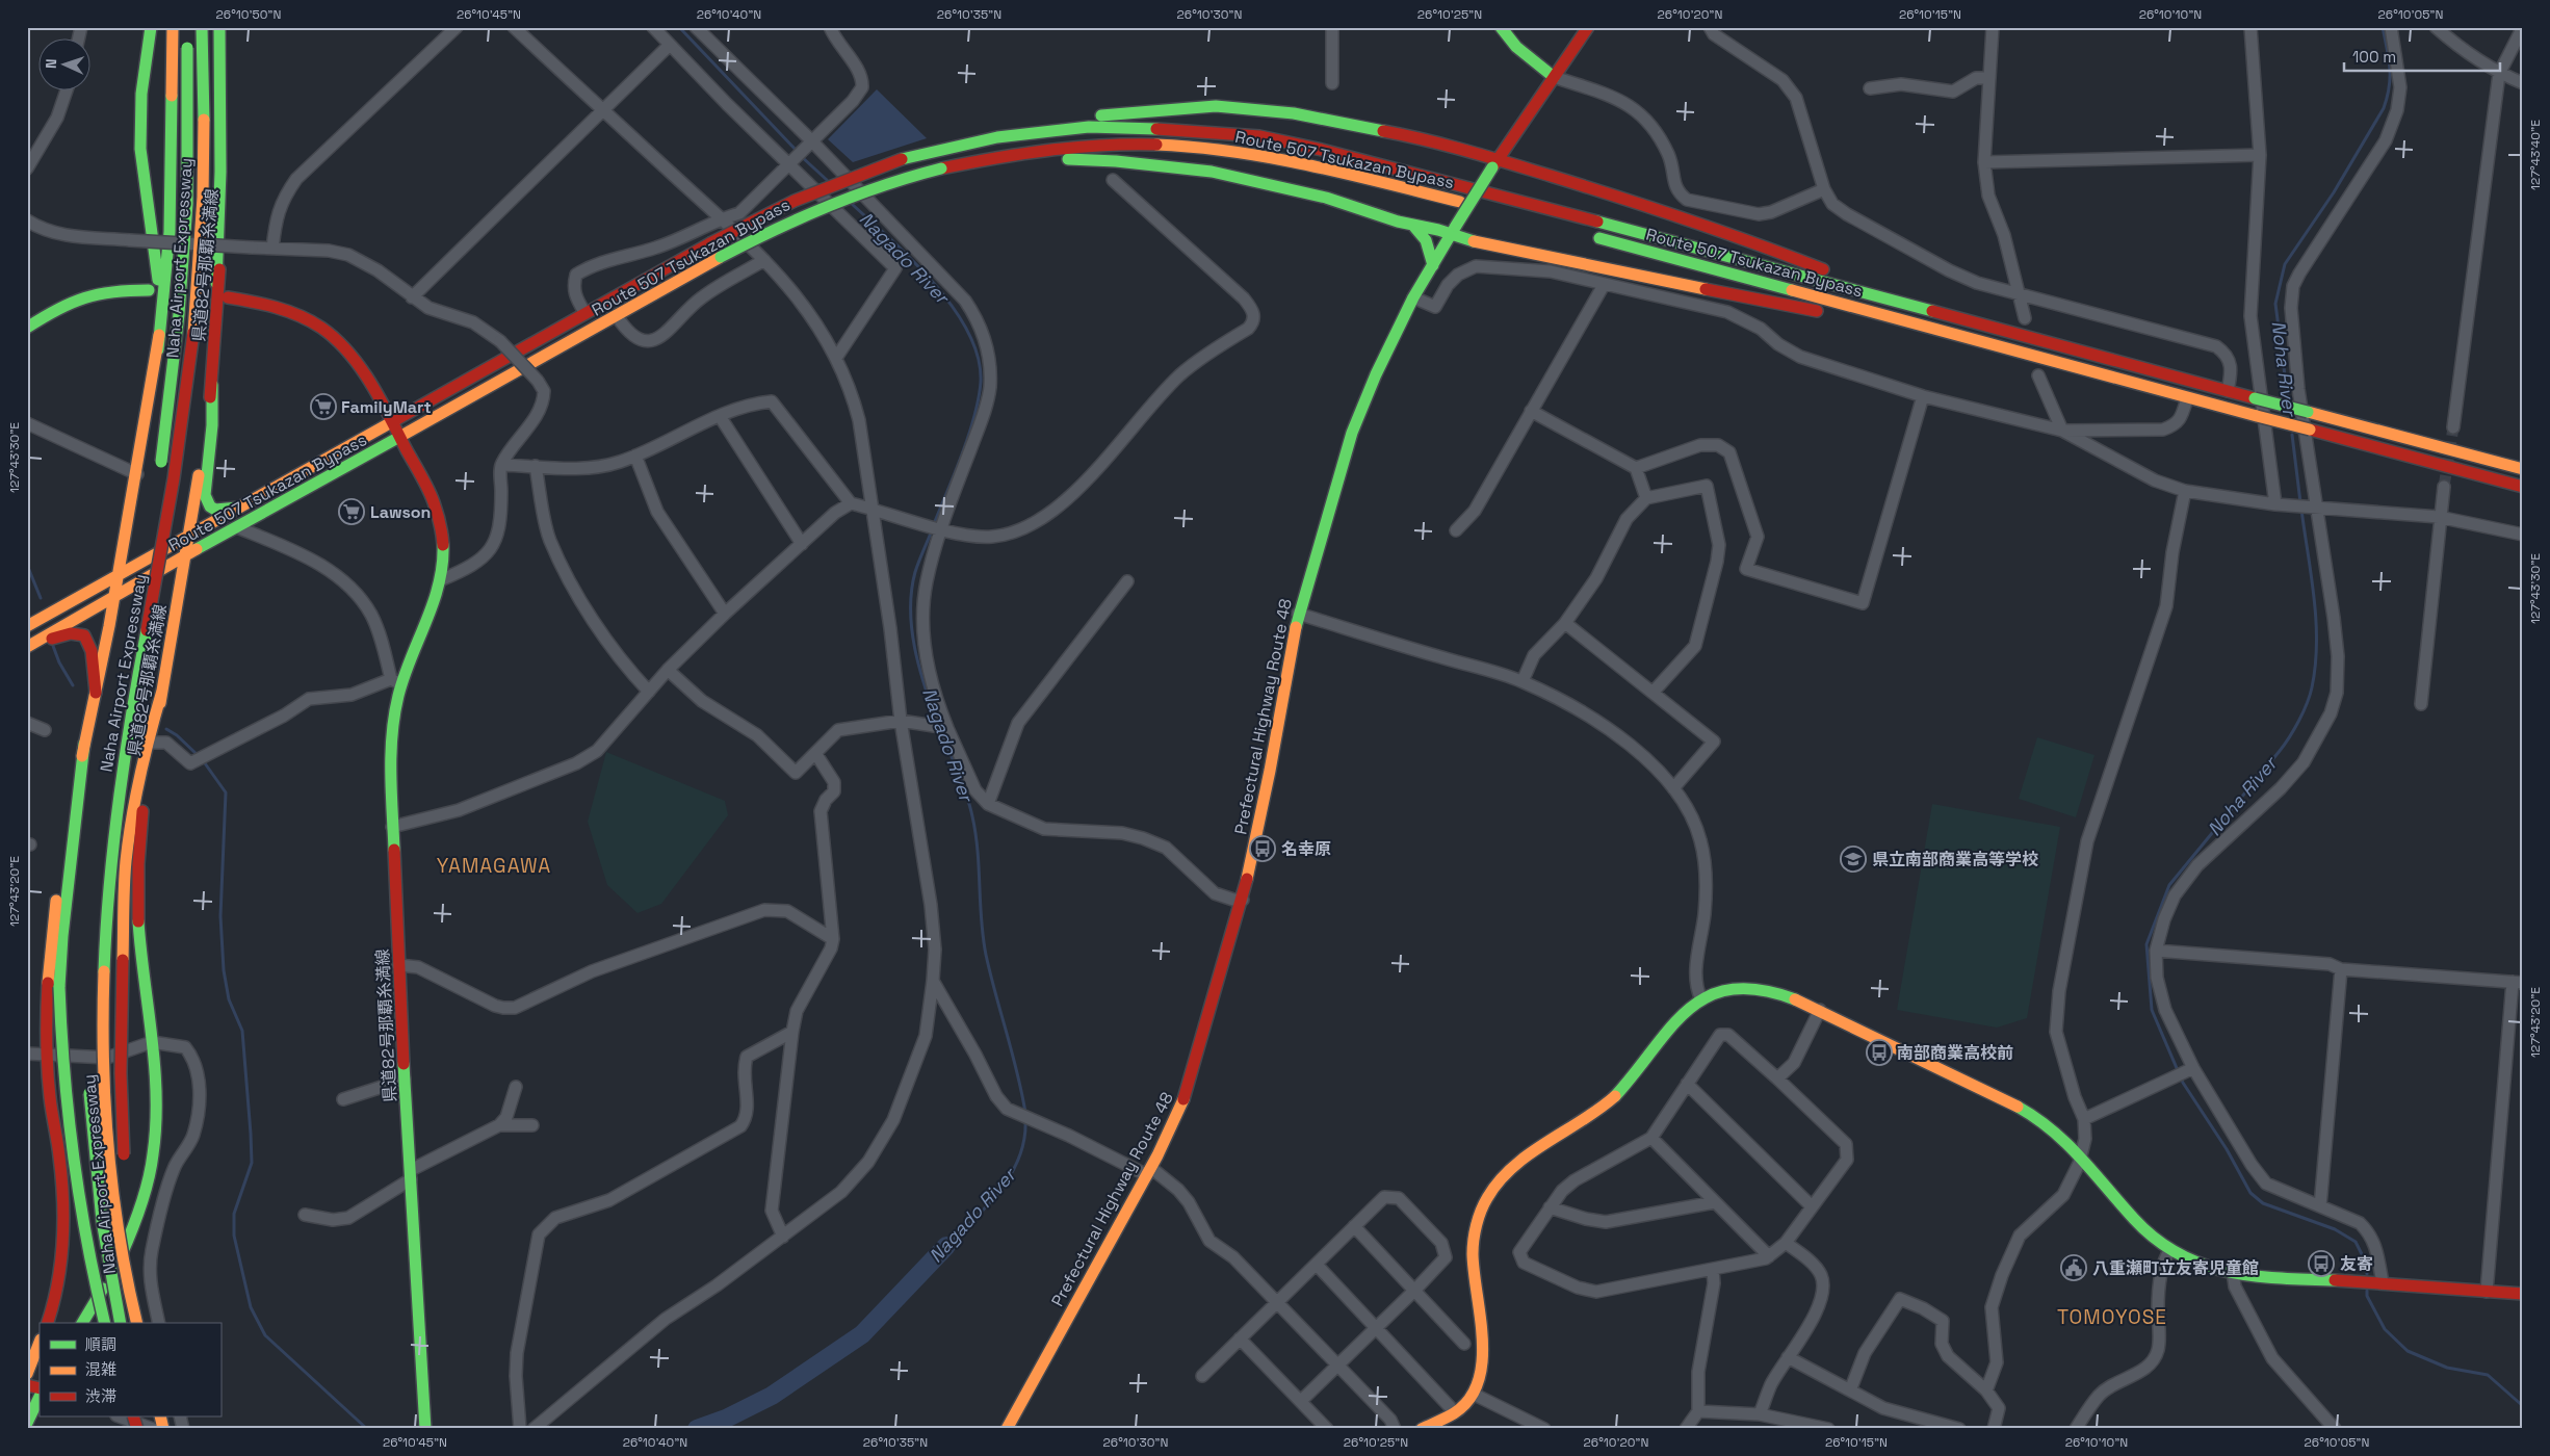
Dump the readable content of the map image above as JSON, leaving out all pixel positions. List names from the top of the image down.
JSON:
{
  "streets": {
    "main road": [
      "Route 507 Tsukazan Bypass",
      "Naha Airport Expressway",
      "県道82号那覇糸満線",
      "Prefectural Highway Route 48"
    ]
  },
  "crossings": [
    ["Route 507 Tsukazan Bypass", "県道82号那覇糸満線"]
  ],
  "districts": ["YAMAGAWA", "TOMOYOSE"],
  "water": ["Nagado River", "Noha River"],
  "places": {
    "supermarket": ["FamilyMart", "Lawson"],
    "bus stop": ["名幸原", "南部商業高校前", "友寄"],
    "school or university": ["県立南部商業高等学校"],
    "public building": ["八重瀬町立友寄児童館"]
  },
  "legend": ["順調", "混雑", "渋滞"],
  "scale_bar": "100 m",
  "north": "left",
  "coordinates": [
    "26°10'50\"N",
    "26°10'45\"N",
    "26°10'40\"N",
    "26°10'35\"N",
    "26°10'30\"N",
    "26°10'25\"N",
    "26°10'20\"N",
    "26°10'15\"N",
    "26°10'10\"N",
    "26°10'05\"N",
    "127°43'40\"E",
    "127°43'30\"E",
    "127°43'20\"E"
  ]
}
